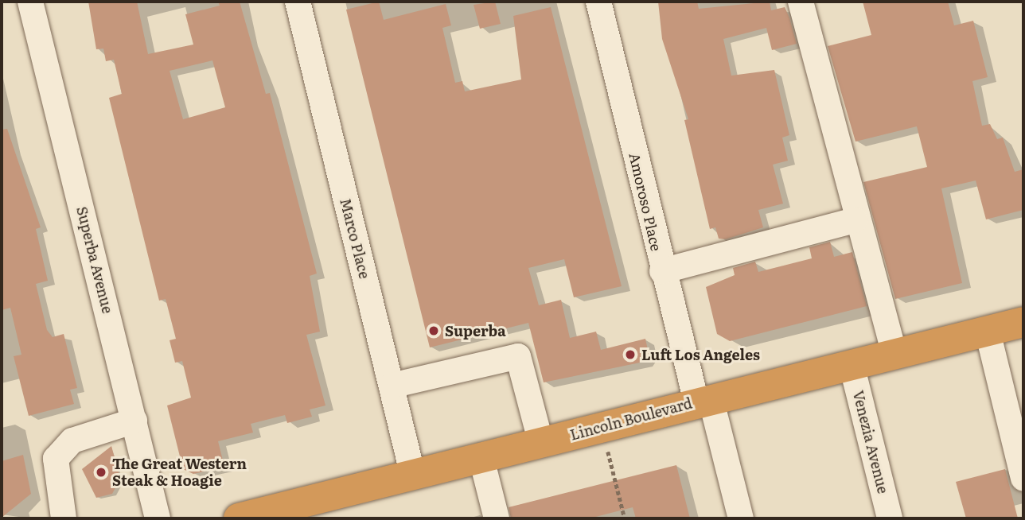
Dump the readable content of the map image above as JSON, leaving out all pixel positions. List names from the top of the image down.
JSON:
{
  "streets": {
    "highway": ["Lincoln Boulevard"],
    "street": [
      "Amoroso Place",
      "Marco Place",
      "Superba Avenue",
      "Venezia Avenue"
    ]
  },
  "crossings": [
    ["Amoroso Place", "Lincoln Boulevard"],
    ["Marco Place", "Lincoln Boulevard"],
    ["Lincoln Boulevard", "Venezia Avenue"]
  ],
  "places": ["Superba", "Luft Los Angeles", "The Great Western Steak & Hoagie"]
}
